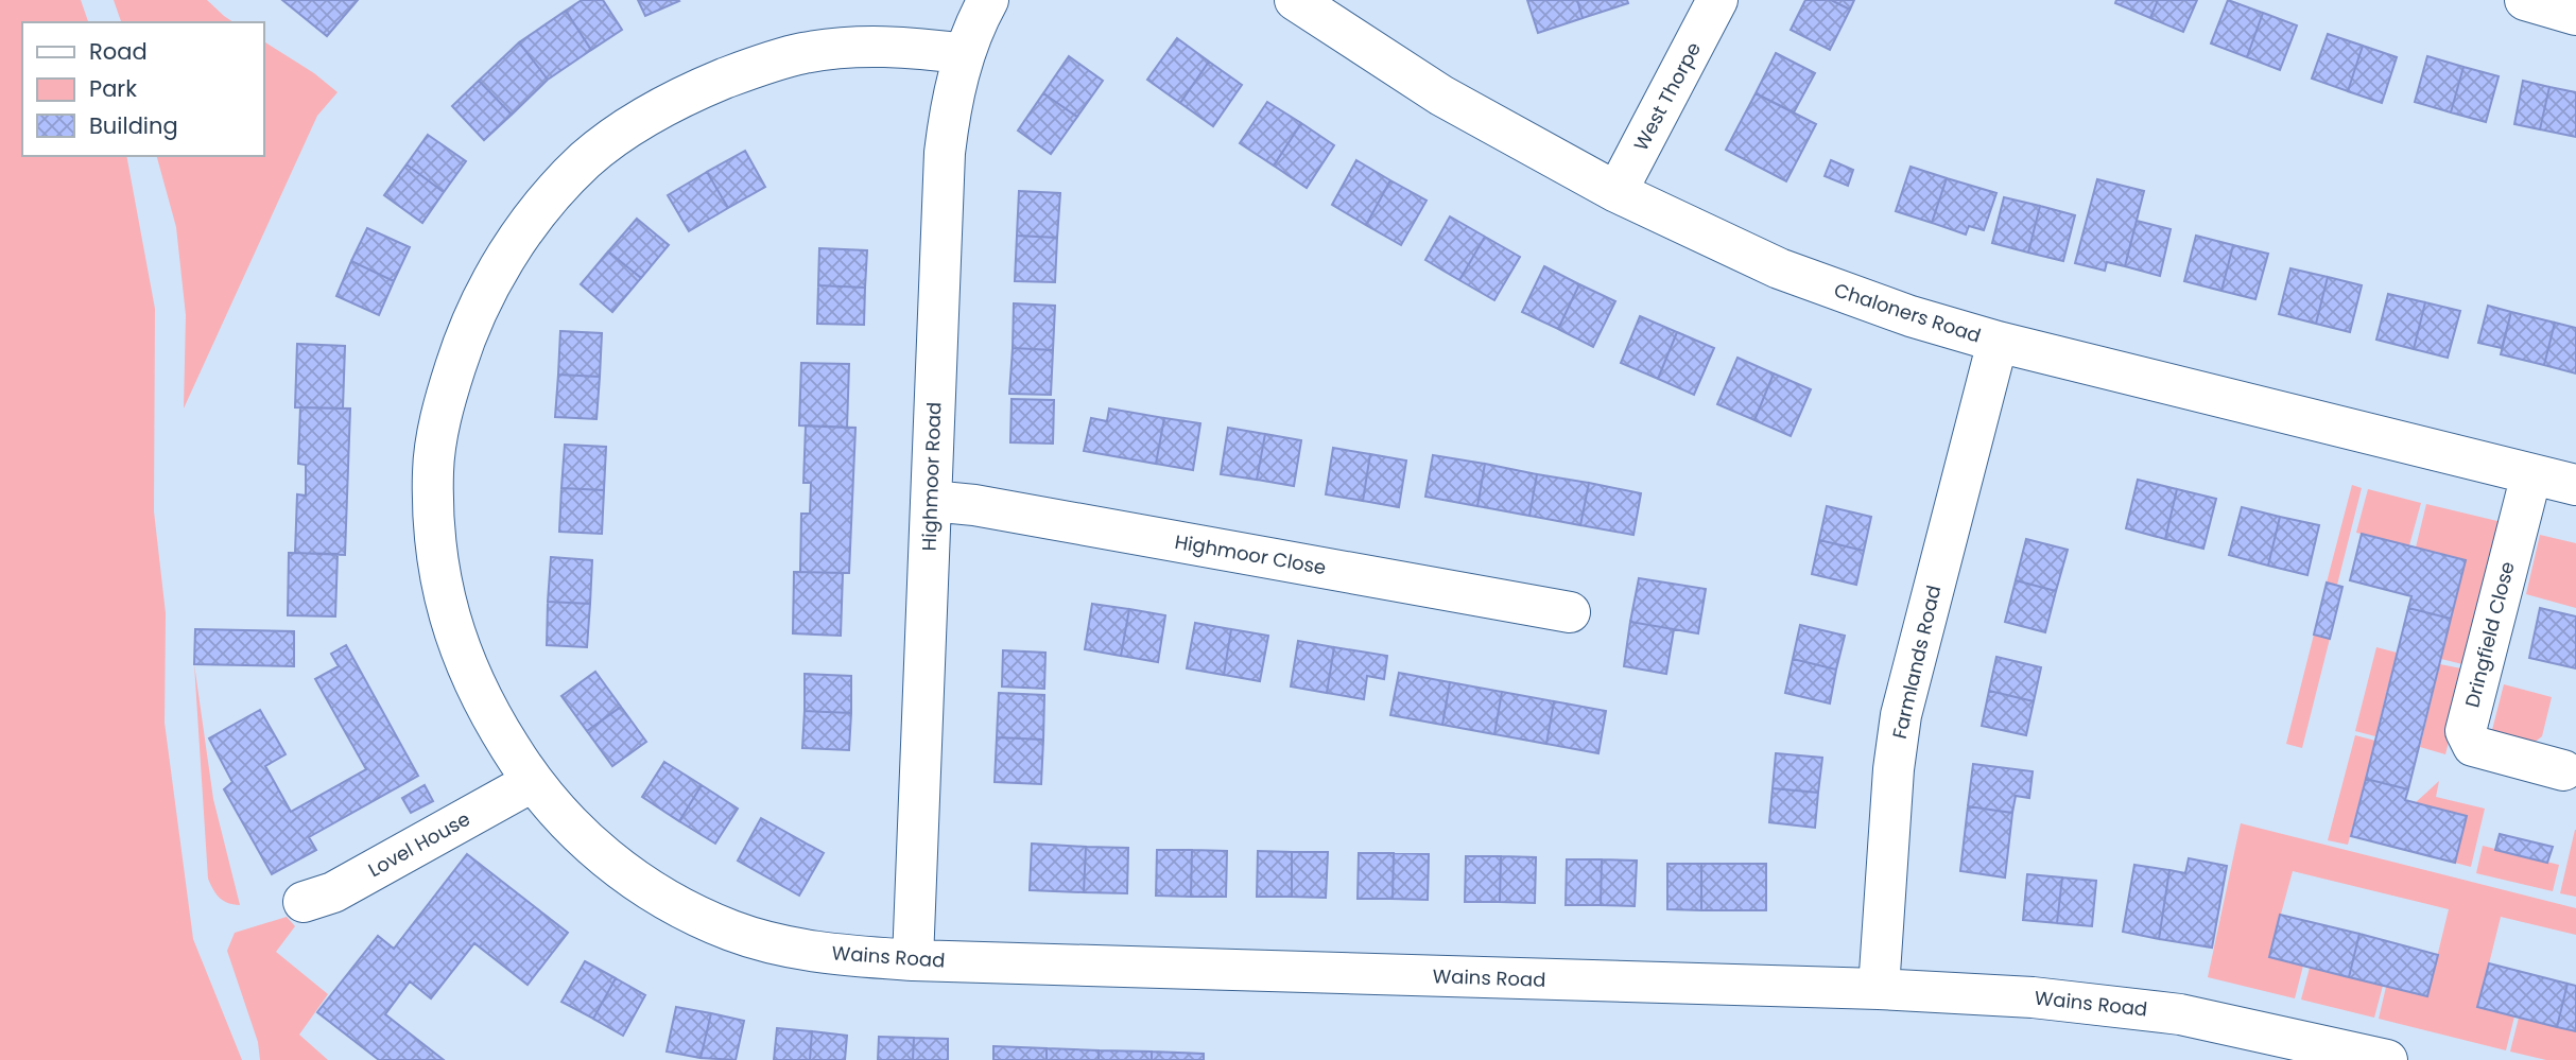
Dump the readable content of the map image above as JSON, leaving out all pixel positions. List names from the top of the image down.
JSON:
{
  "streets": {
    "street": [
      "West Thorpe",
      "Chaloners Road",
      "Highmoor Road",
      "Highmoor Close",
      "Dringfield Close",
      "Farmlands Road",
      "Lovel House",
      "Wains Road"
    ]
  },
  "crossings": [
    ["West Thorpe", "Chaloners Road"],
    ["Chaloners Road", "Dringfield Close"],
    ["Chaloners Road", "Farmlands Road"],
    ["Highmoor Road", "Highmoor Close"],
    ["Highmoor Road", "Wains Road"],
    ["Farmlands Road", "Wains Road"],
    ["Lovel House", "Wains Road"]
  ],
  "legend": ["Road", "Park", "Building"]
}
